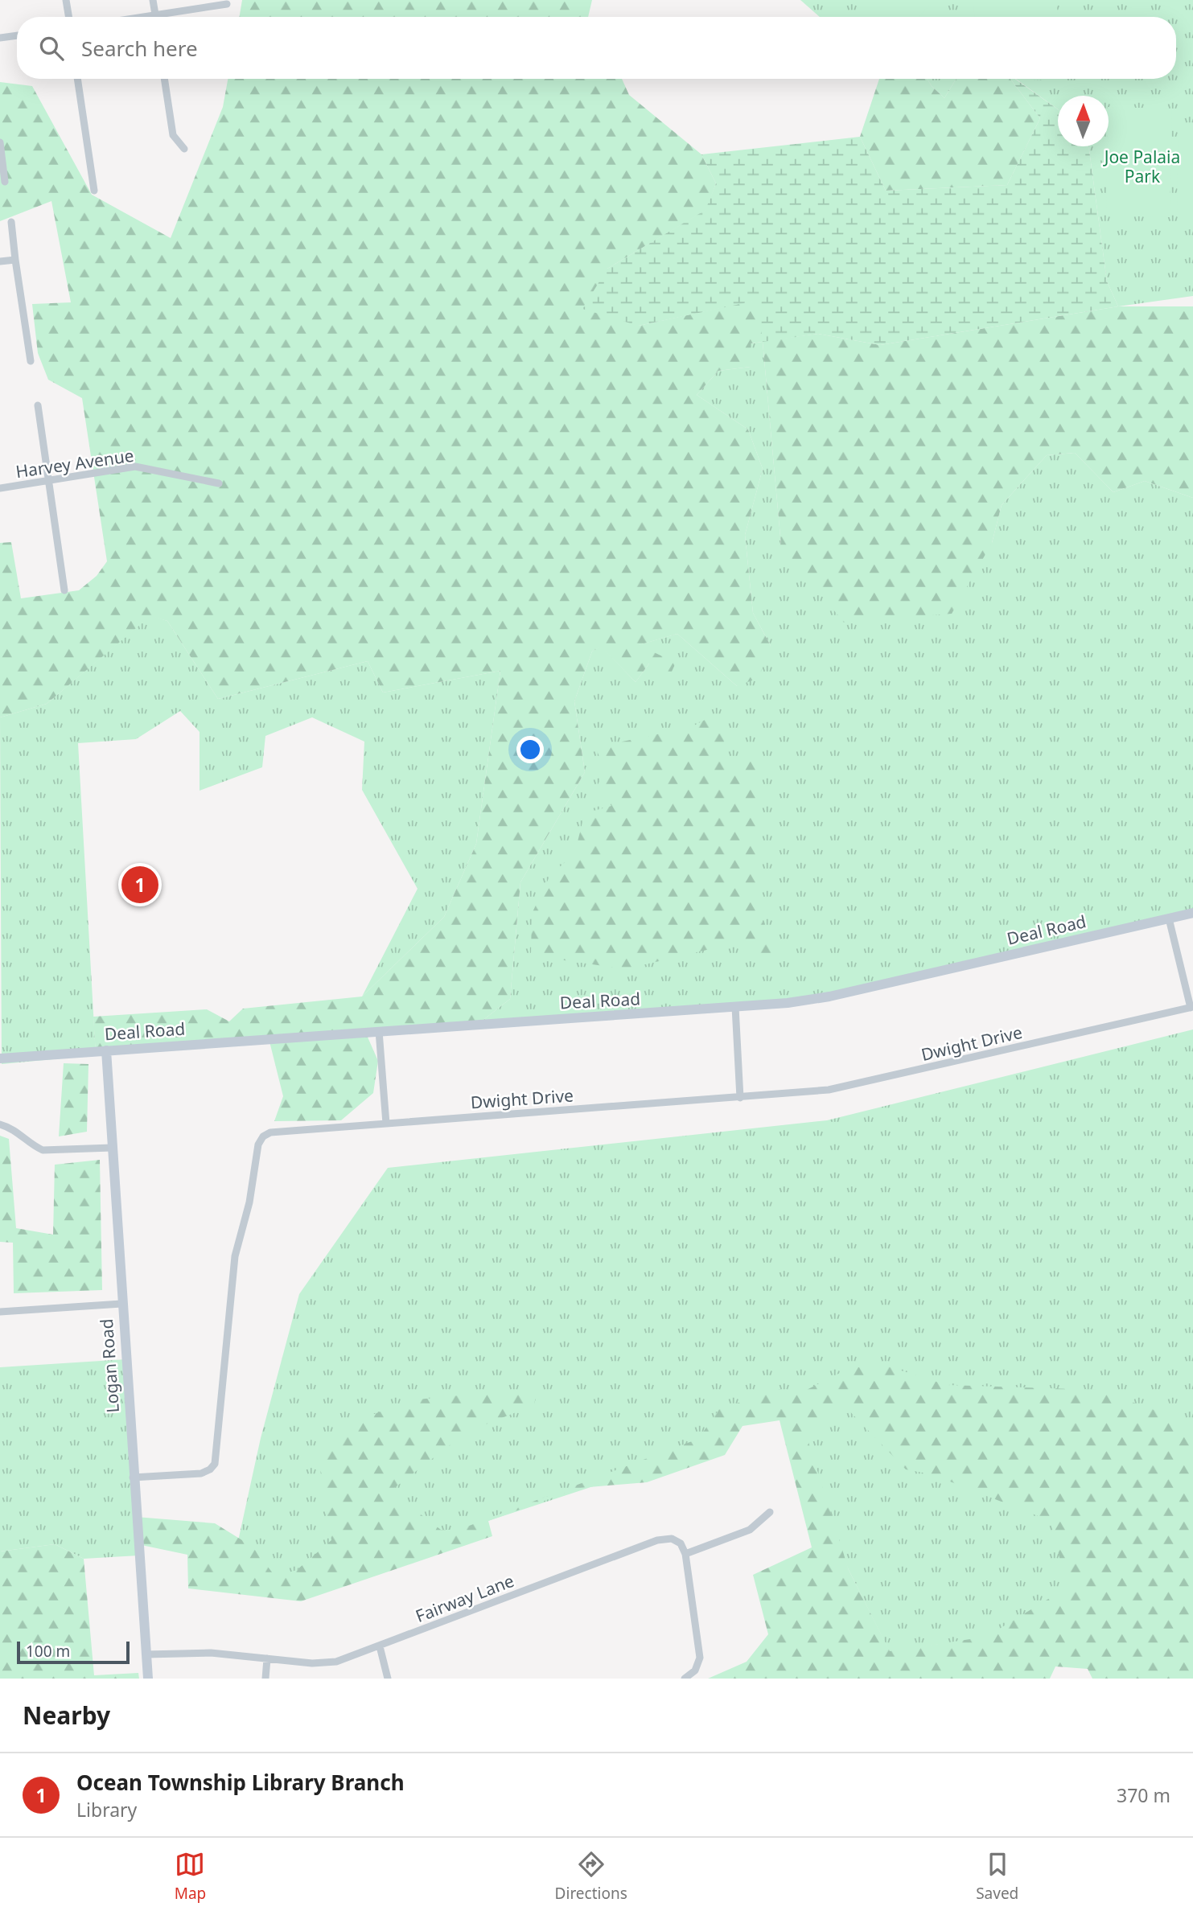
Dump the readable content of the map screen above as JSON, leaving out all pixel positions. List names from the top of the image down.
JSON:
{
  "streets": {
    "street": [
      "Harvey Avenue",
      "Deal Road",
      "Dwight Drive",
      "Logan Road",
      "Fairway Lane"
    ]
  },
  "crossings": [
    ["Deal Road", "Logan Road"],
    ["Dwight Drive", "Logan Road"],
    ["Logan Road", "Fairway Lane"]
  ],
  "parks": ["Joe Palaia Park"],
  "scale_bar": "100 m",
  "north": "top",
  "page": {
    "search": "Search here",
    "pins": "1",
    "scale": "100 m",
    "heading": "Nearby",
    "list": [
      {
        "mark": "1",
        "name": "Ocean Township Library Branch",
        "note": "Library",
        "value": "370 m"
      }
    ],
    "nav": ["Map", "Directions", "Saved"]
  }
}
